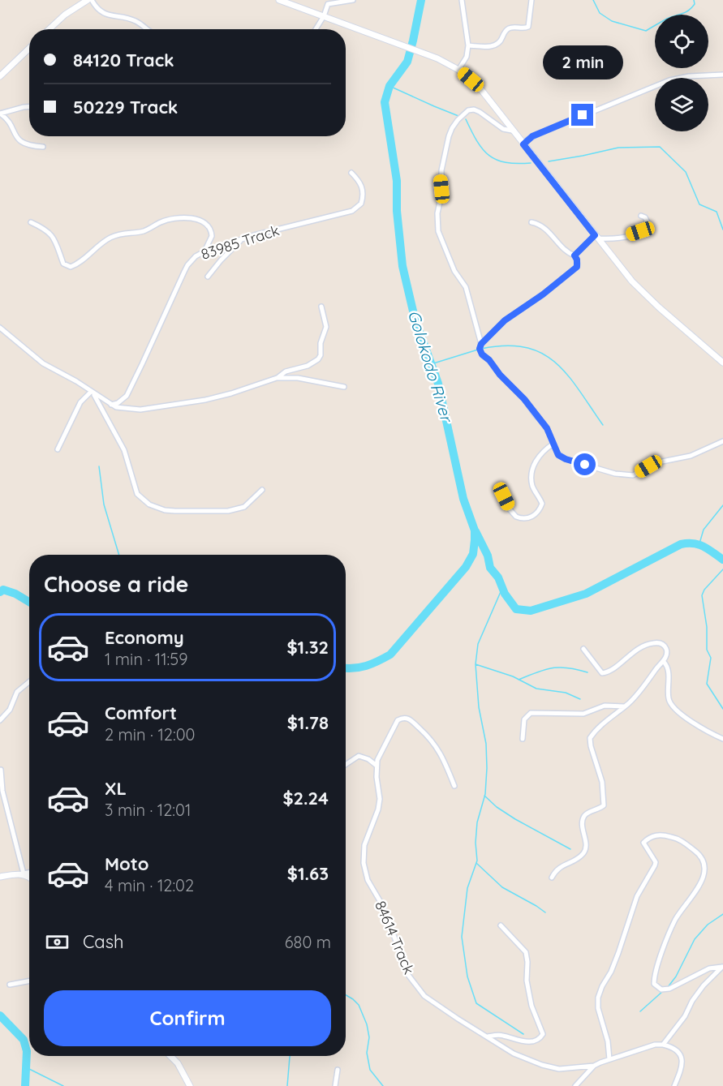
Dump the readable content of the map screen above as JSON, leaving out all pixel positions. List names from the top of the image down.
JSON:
{
  "streets": {
    "street": ["83985 Track", "84614 Track"]
  },
  "water": ["Golokodo River"],
  "page": {
    "banner": ["84120 Track", "50229 Track"],
    "bubble": "2 min",
    "heading": "Choose a ride",
    "list": [
      {
        "name": "Economy",
        "note": "1 min · 11:59",
        "value": "$1.32"
      },
      {
        "name": "Comfort",
        "note": "2 min · 12:00",
        "value": "$1.78"
      },
      {
        "name": "XL",
        "note": "3 min · 12:01",
        "value": "$2.24"
      },
      {
        "name": "Moto",
        "note": "4 min · 12:02",
        "value": "$1.63"
      }
    ],
    "pay": ["Cash", "680 m"],
    "buttons": "Confirm"
  }
}
